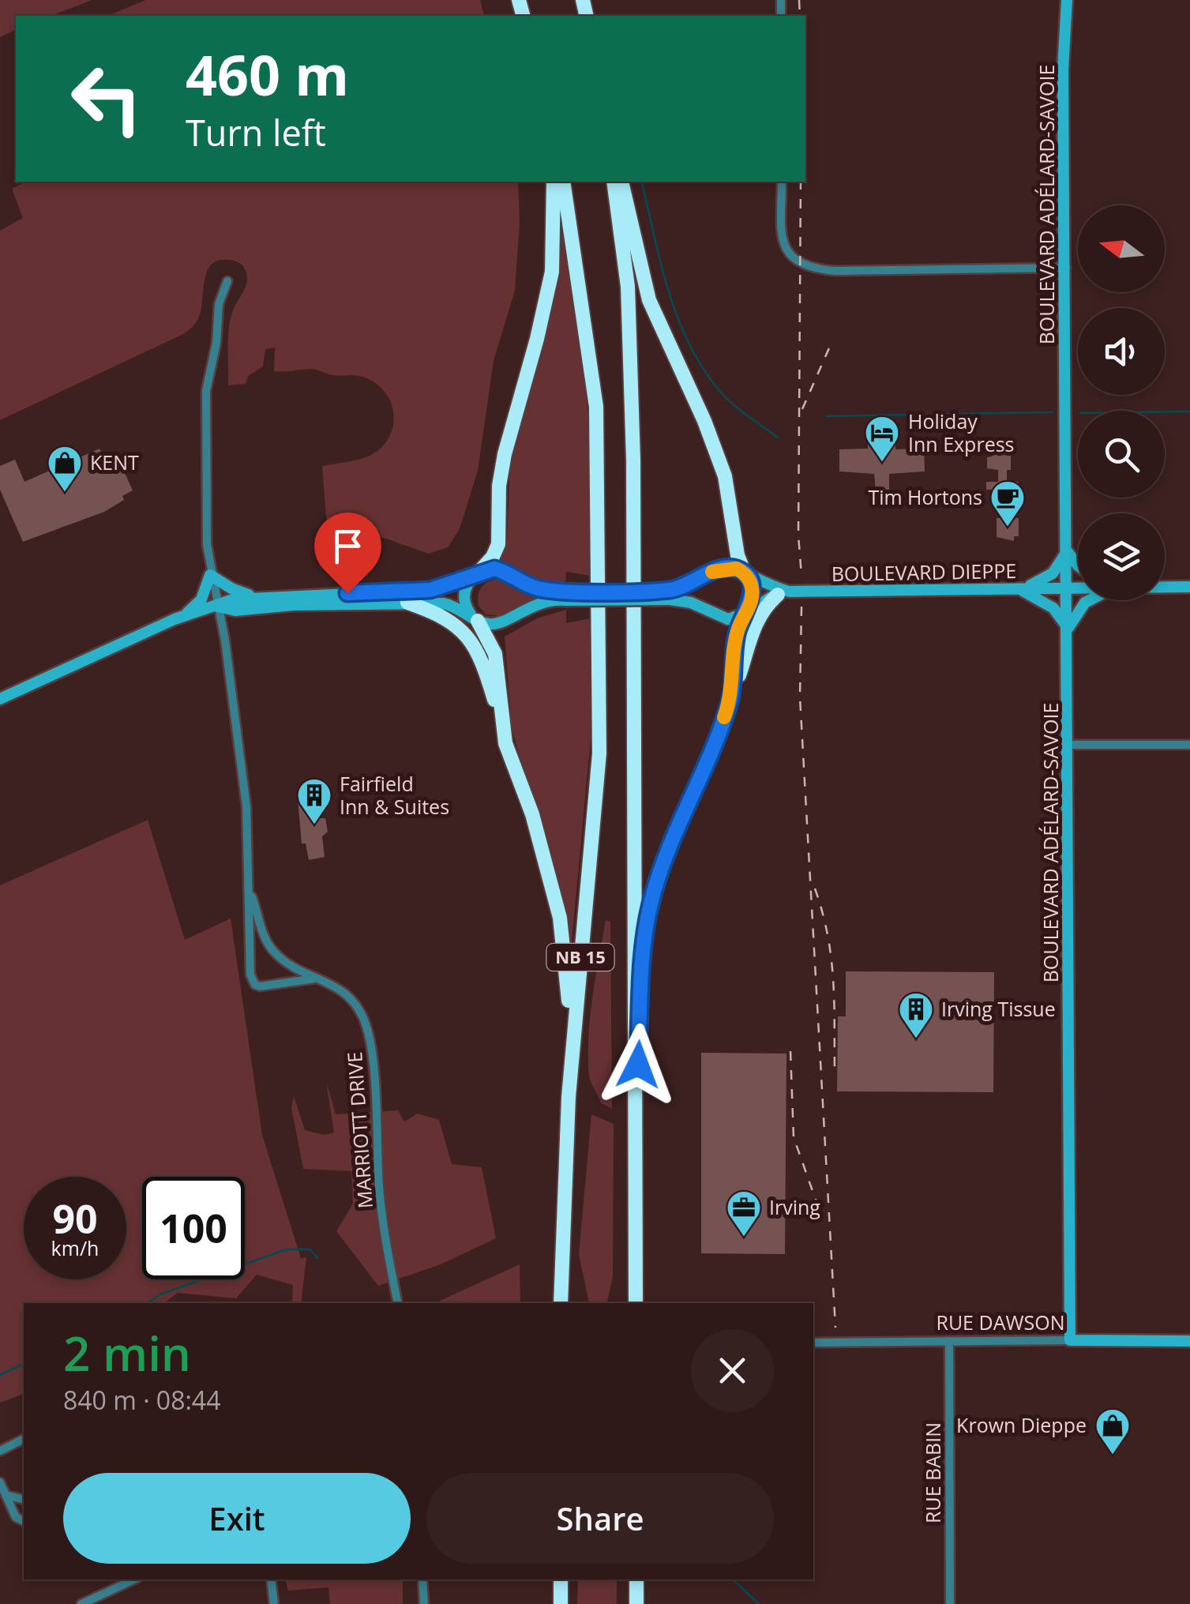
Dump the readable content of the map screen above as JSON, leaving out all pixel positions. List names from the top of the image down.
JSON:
{
  "streets": {
    "highway": ["NB 15"],
    "main road": ["BOULEVARD ADÉLARD-SAVOIE", "BOULEVARD DIEPPE", "RUE DAWSON"],
    "street": ["MARRIOTT DRIVE", "RUE BABIN"]
  },
  "crossings": [
    ["BOULEVARD ADÉLARD-SAVOIE", "BOULEVARD DIEPPE"],
    ["BOULEVARD ADÉLARD-SAVOIE", "RUE DAWSON"],
    ["RUE DAWSON", "RUE BABIN"]
  ],
  "places": {
    "hotel": ["Holiday Inn Express"],
    "shop": ["KENT", "Krown Dieppe"],
    "cafe": ["Tim Hortons"],
    "building": ["Fairfield Inn & Suites", "Irving Tissue"],
    "office": ["Irving"]
  },
  "north": "left",
  "page": {
    "turn": ["460 m", "Turn left"],
    "speed": "90 km/h",
    "limit": "100",
    "heading": ["2 min", "840 m · 08:44"],
    "buttons": ["Exit", "Share"]
  }
}
